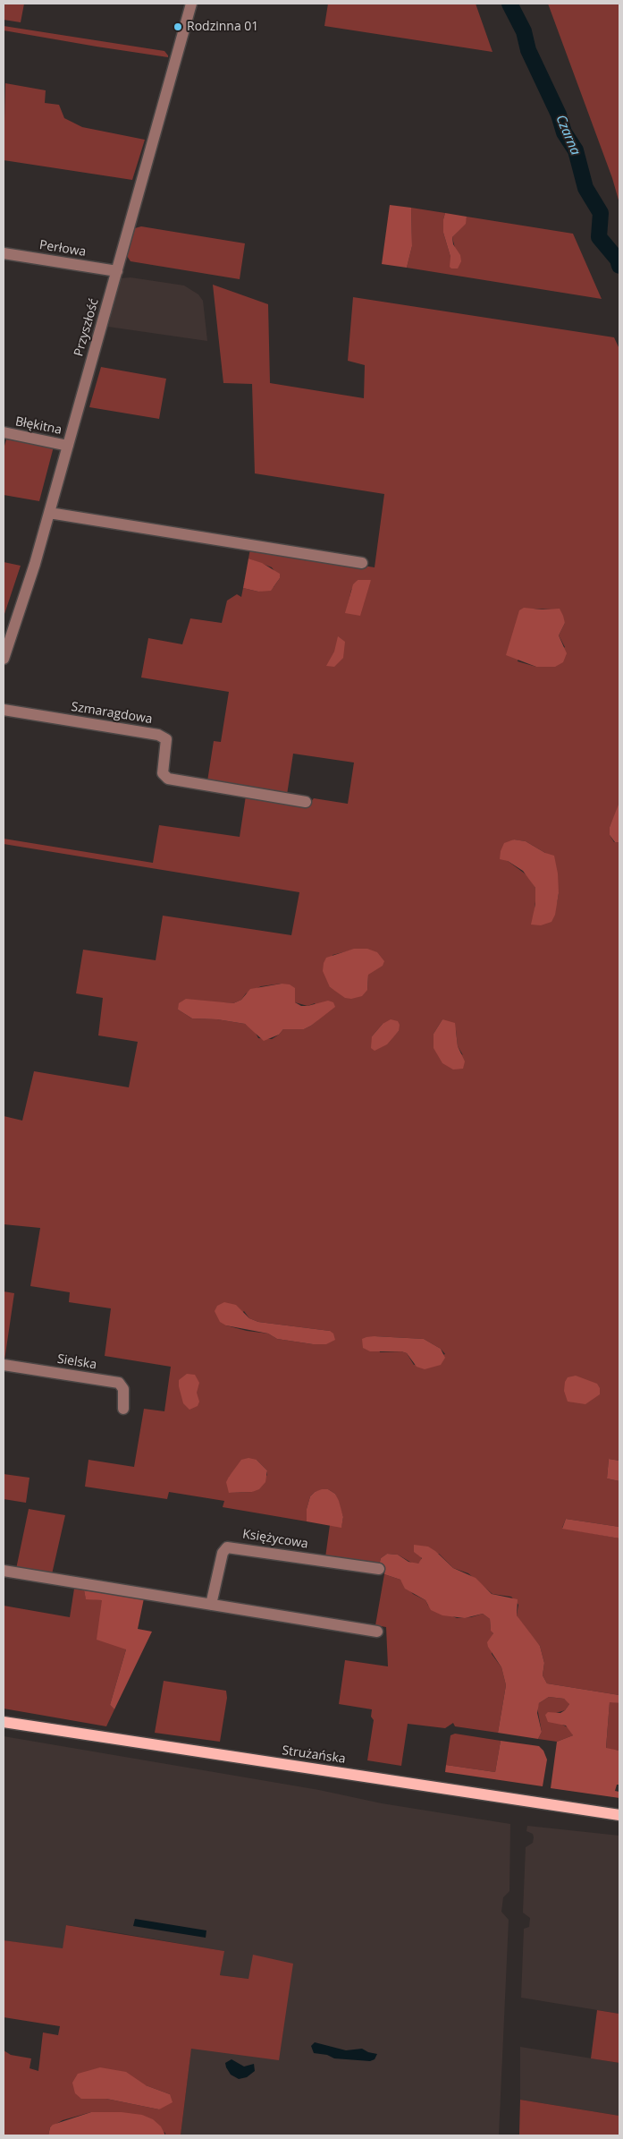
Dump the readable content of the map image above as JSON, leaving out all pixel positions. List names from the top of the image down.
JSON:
{
  "streets": {
    "main road": ["Strużańska"],
    "street": [
      "Perłowa",
      "Przyszłość",
      "Błękitna",
      "Szmaragdowa",
      "Sielska",
      "Księżycowa"
    ]
  },
  "crossings": [
    ["Perłowa", "Przyszłość"],
    ["Przyszłość", "Błękitna"]
  ],
  "water": ["Czarna"],
  "places": ["Rodzinna 01"]
}
